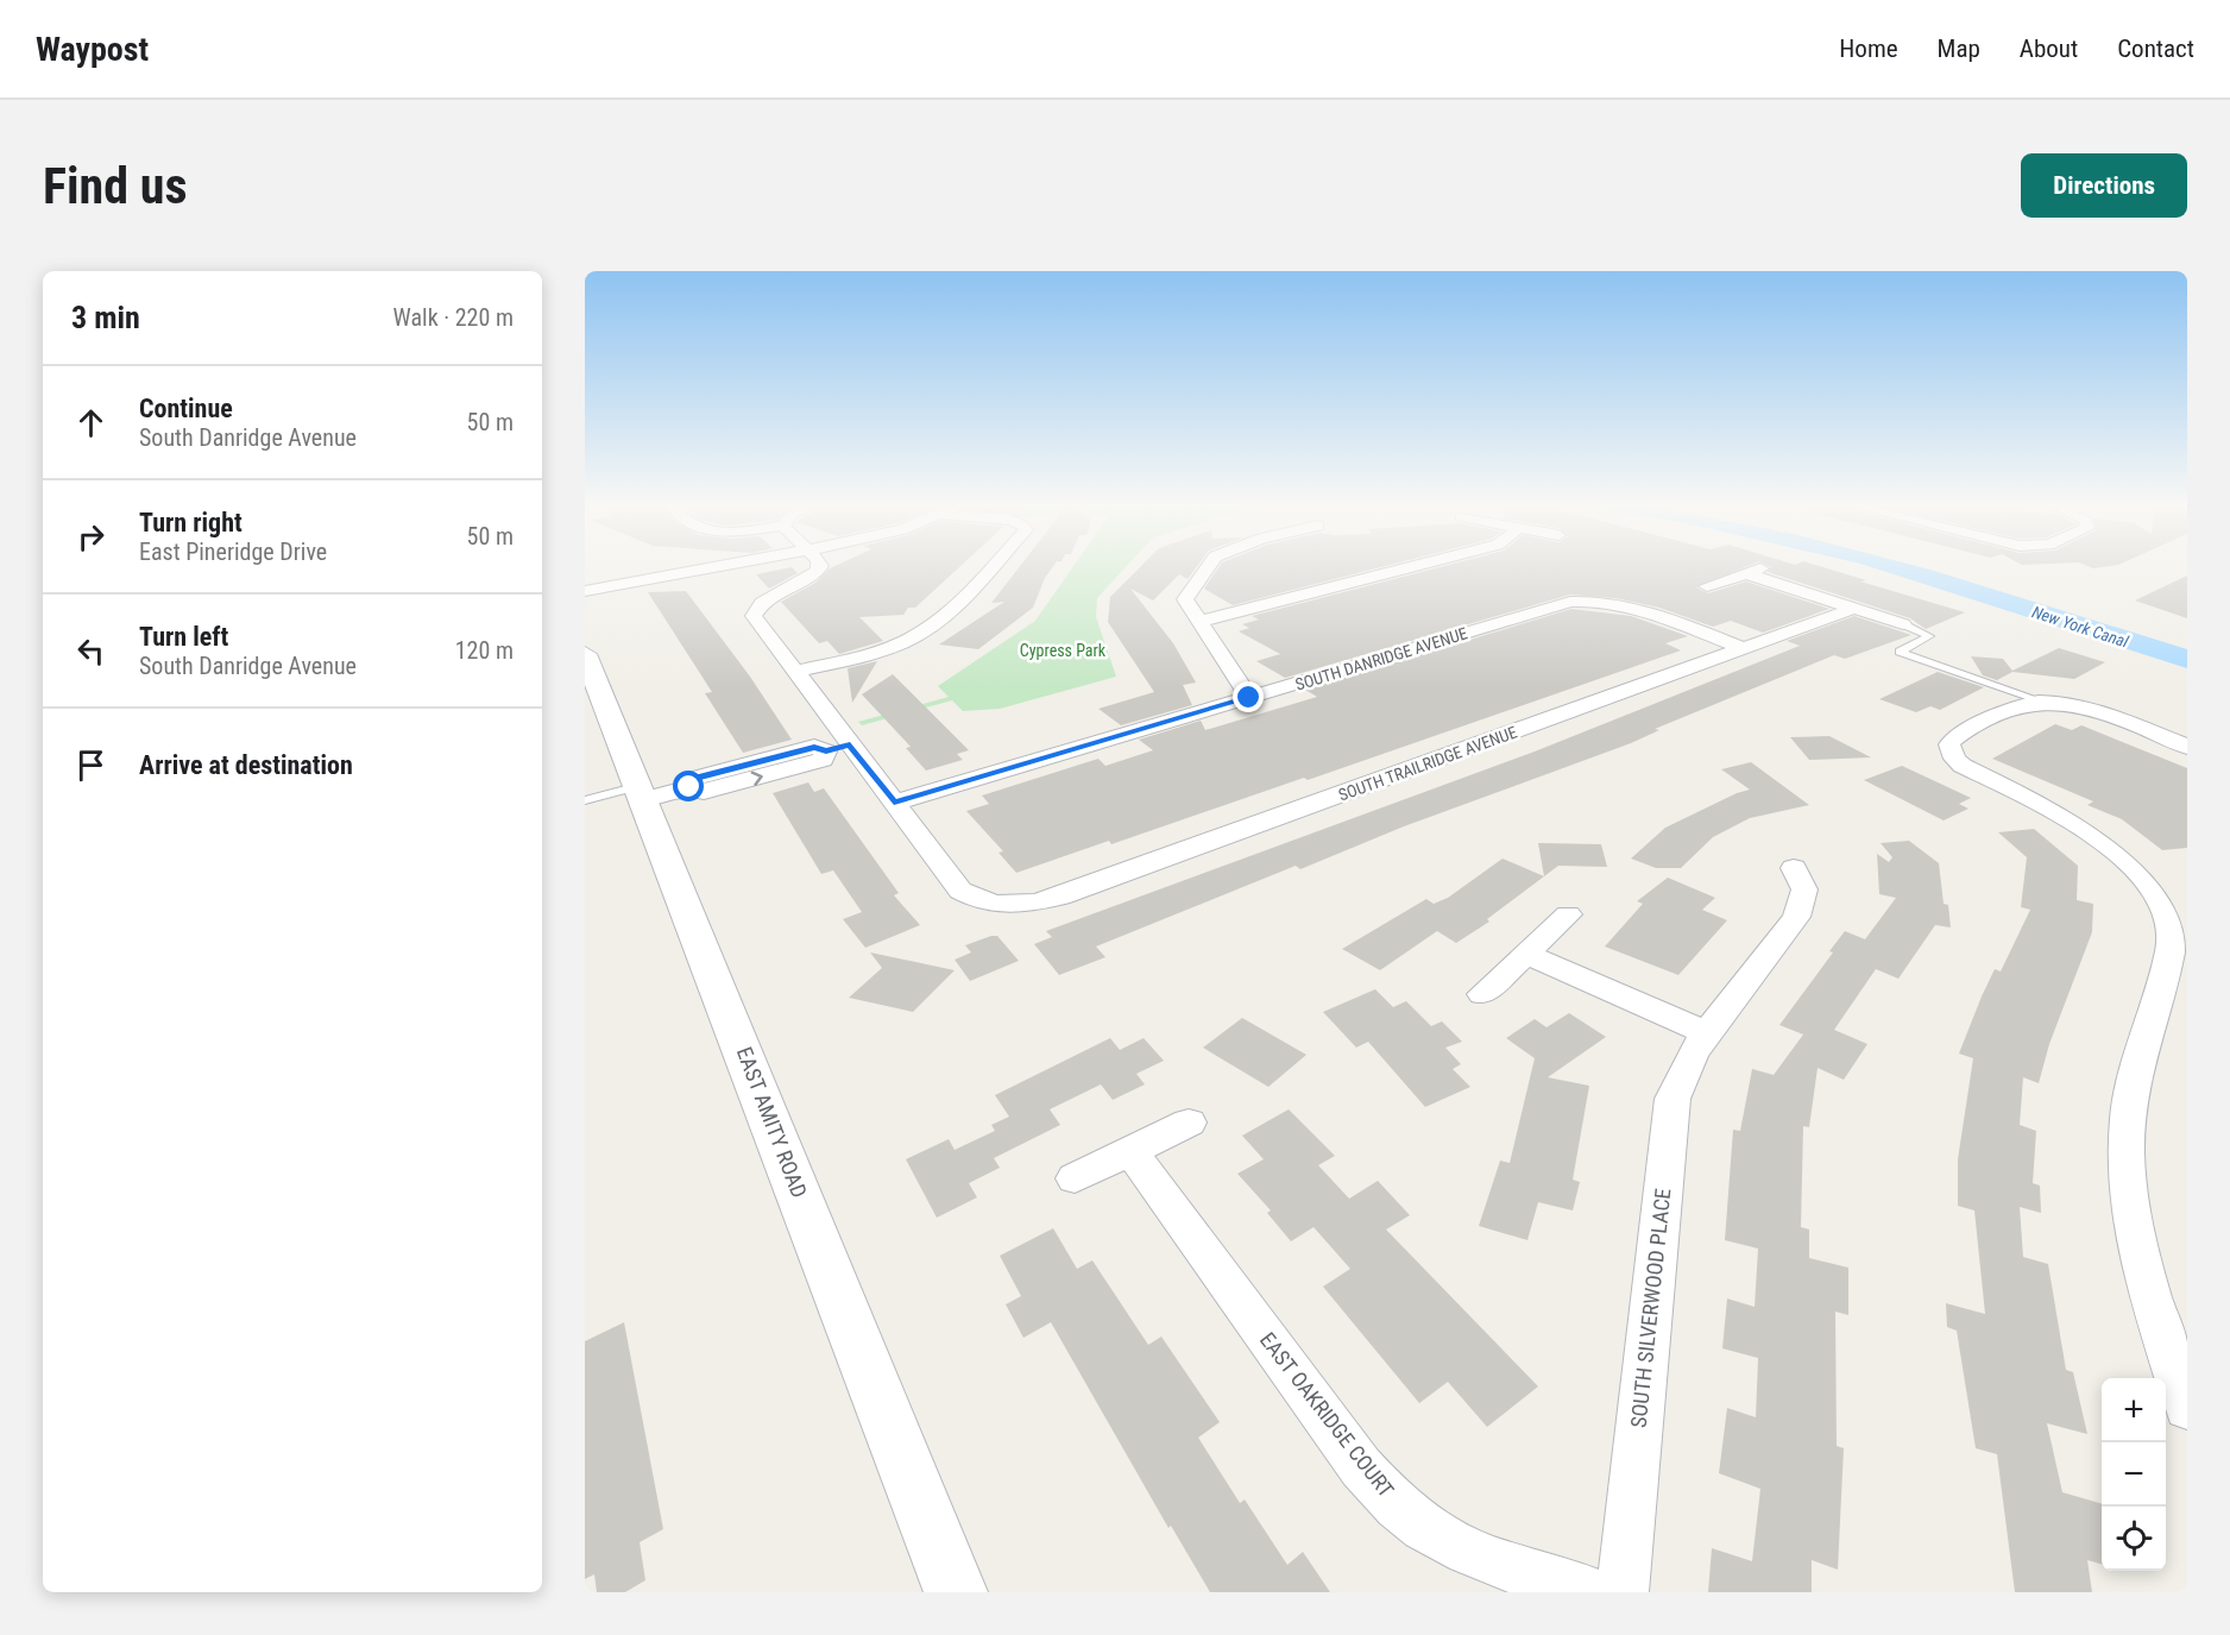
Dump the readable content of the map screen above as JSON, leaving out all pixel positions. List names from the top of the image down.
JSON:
{
  "streets": {
    "street": [
      "SOUTH DANRIDGE AVENUE",
      "SOUTH TRAILRIDGE AVENUE",
      "EAST AMITY ROAD",
      "SOUTH SILVERWOOD PLACE",
      "EAST OAKRIDGE COURT"
    ]
  },
  "crossings": [
    ["SOUTH DANRIDGE AVENUE", "SOUTH TRAILRIDGE AVENUE"]
  ],
  "water": ["New York Canal"],
  "parks": ["Cypress Park"],
  "page": {
    "header": "Waypost",
    "nav": [
      "Home",
      "Map",
      "About",
      "Contact"
    ],
    "buttons": "Directions",
    "title": "Find us",
    "heading": ["3 min", "Walk · 220 m"],
    "list": [
      ["Continue", "South Danridge Avenue", "50 m"],
      ["Turn right", "East Pineridge Drive", "50 m"],
      ["Turn left", "South Danridge Avenue", "120 m"],
      "Arrive at destination"
    ],
    "map_buttons": ["+", "−"]
  }
}
